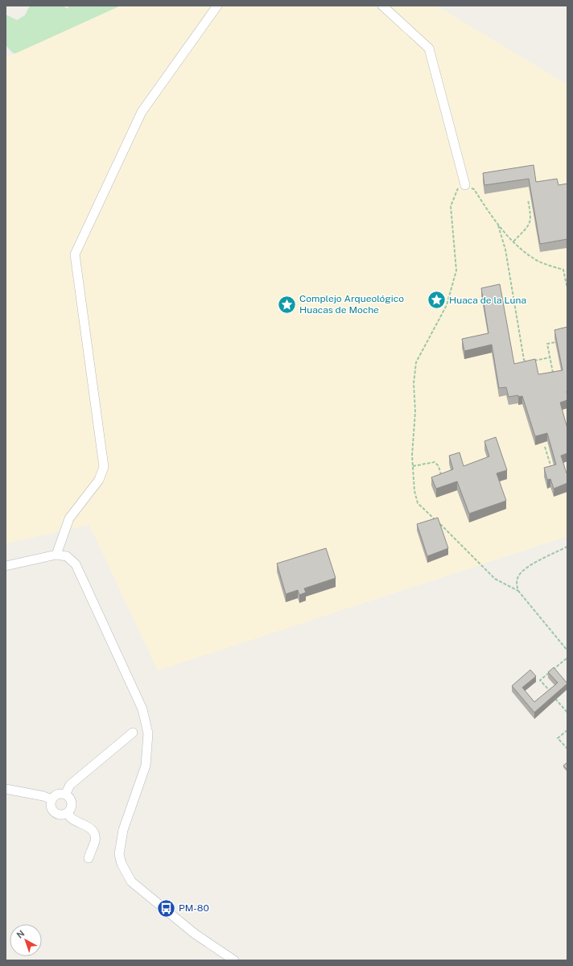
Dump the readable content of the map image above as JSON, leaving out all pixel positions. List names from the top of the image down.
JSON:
{
  "places": {
    "place": ["Huaca de la Luna", "Complejo Arqueológico Huacas de Moche"],
    "bus stop": ["PM-80"]
  },
  "north": "top left"
}
